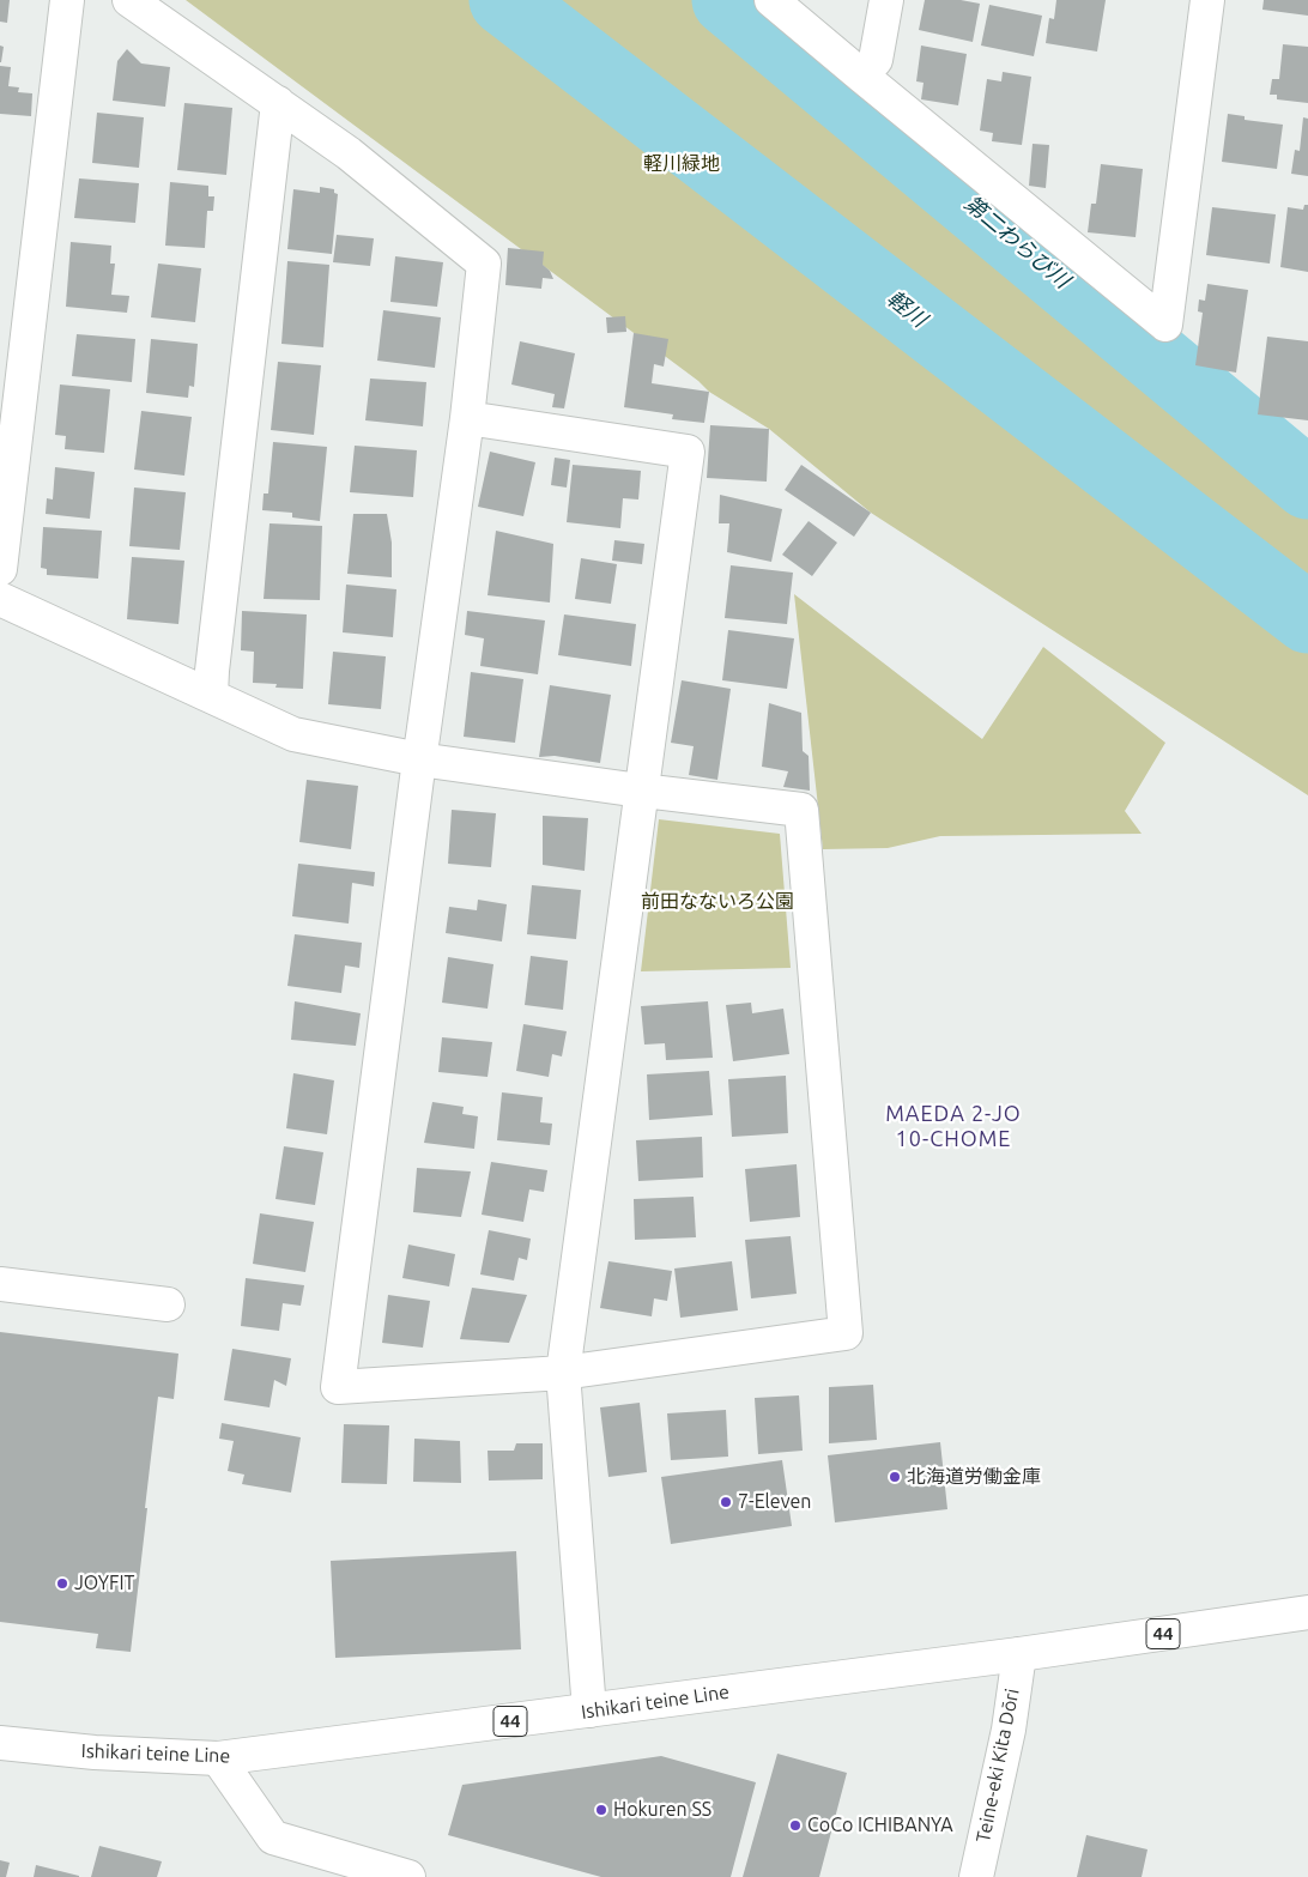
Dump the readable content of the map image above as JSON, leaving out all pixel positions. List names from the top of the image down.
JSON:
{
  "streets": {
    "street": ["44", "Ishikari teine Line", "Teine-eki Kita Dōri"]
  },
  "crossings": [
    ["Ishikari teine Line", "Teine-eki Kita Dōri"]
  ],
  "districts": ["MAEDA 2-JO 10-CHOME"],
  "water": ["第二わらび川", "軽川"],
  "parks": ["軽川緑地", "前田なないろ公園"],
  "places": [
    "北海道労働金庫",
    "7-Eleven",
    "JOYFIT",
    "Hokuren SS",
    "CoCo ICHIBANYA"
  ]
}
